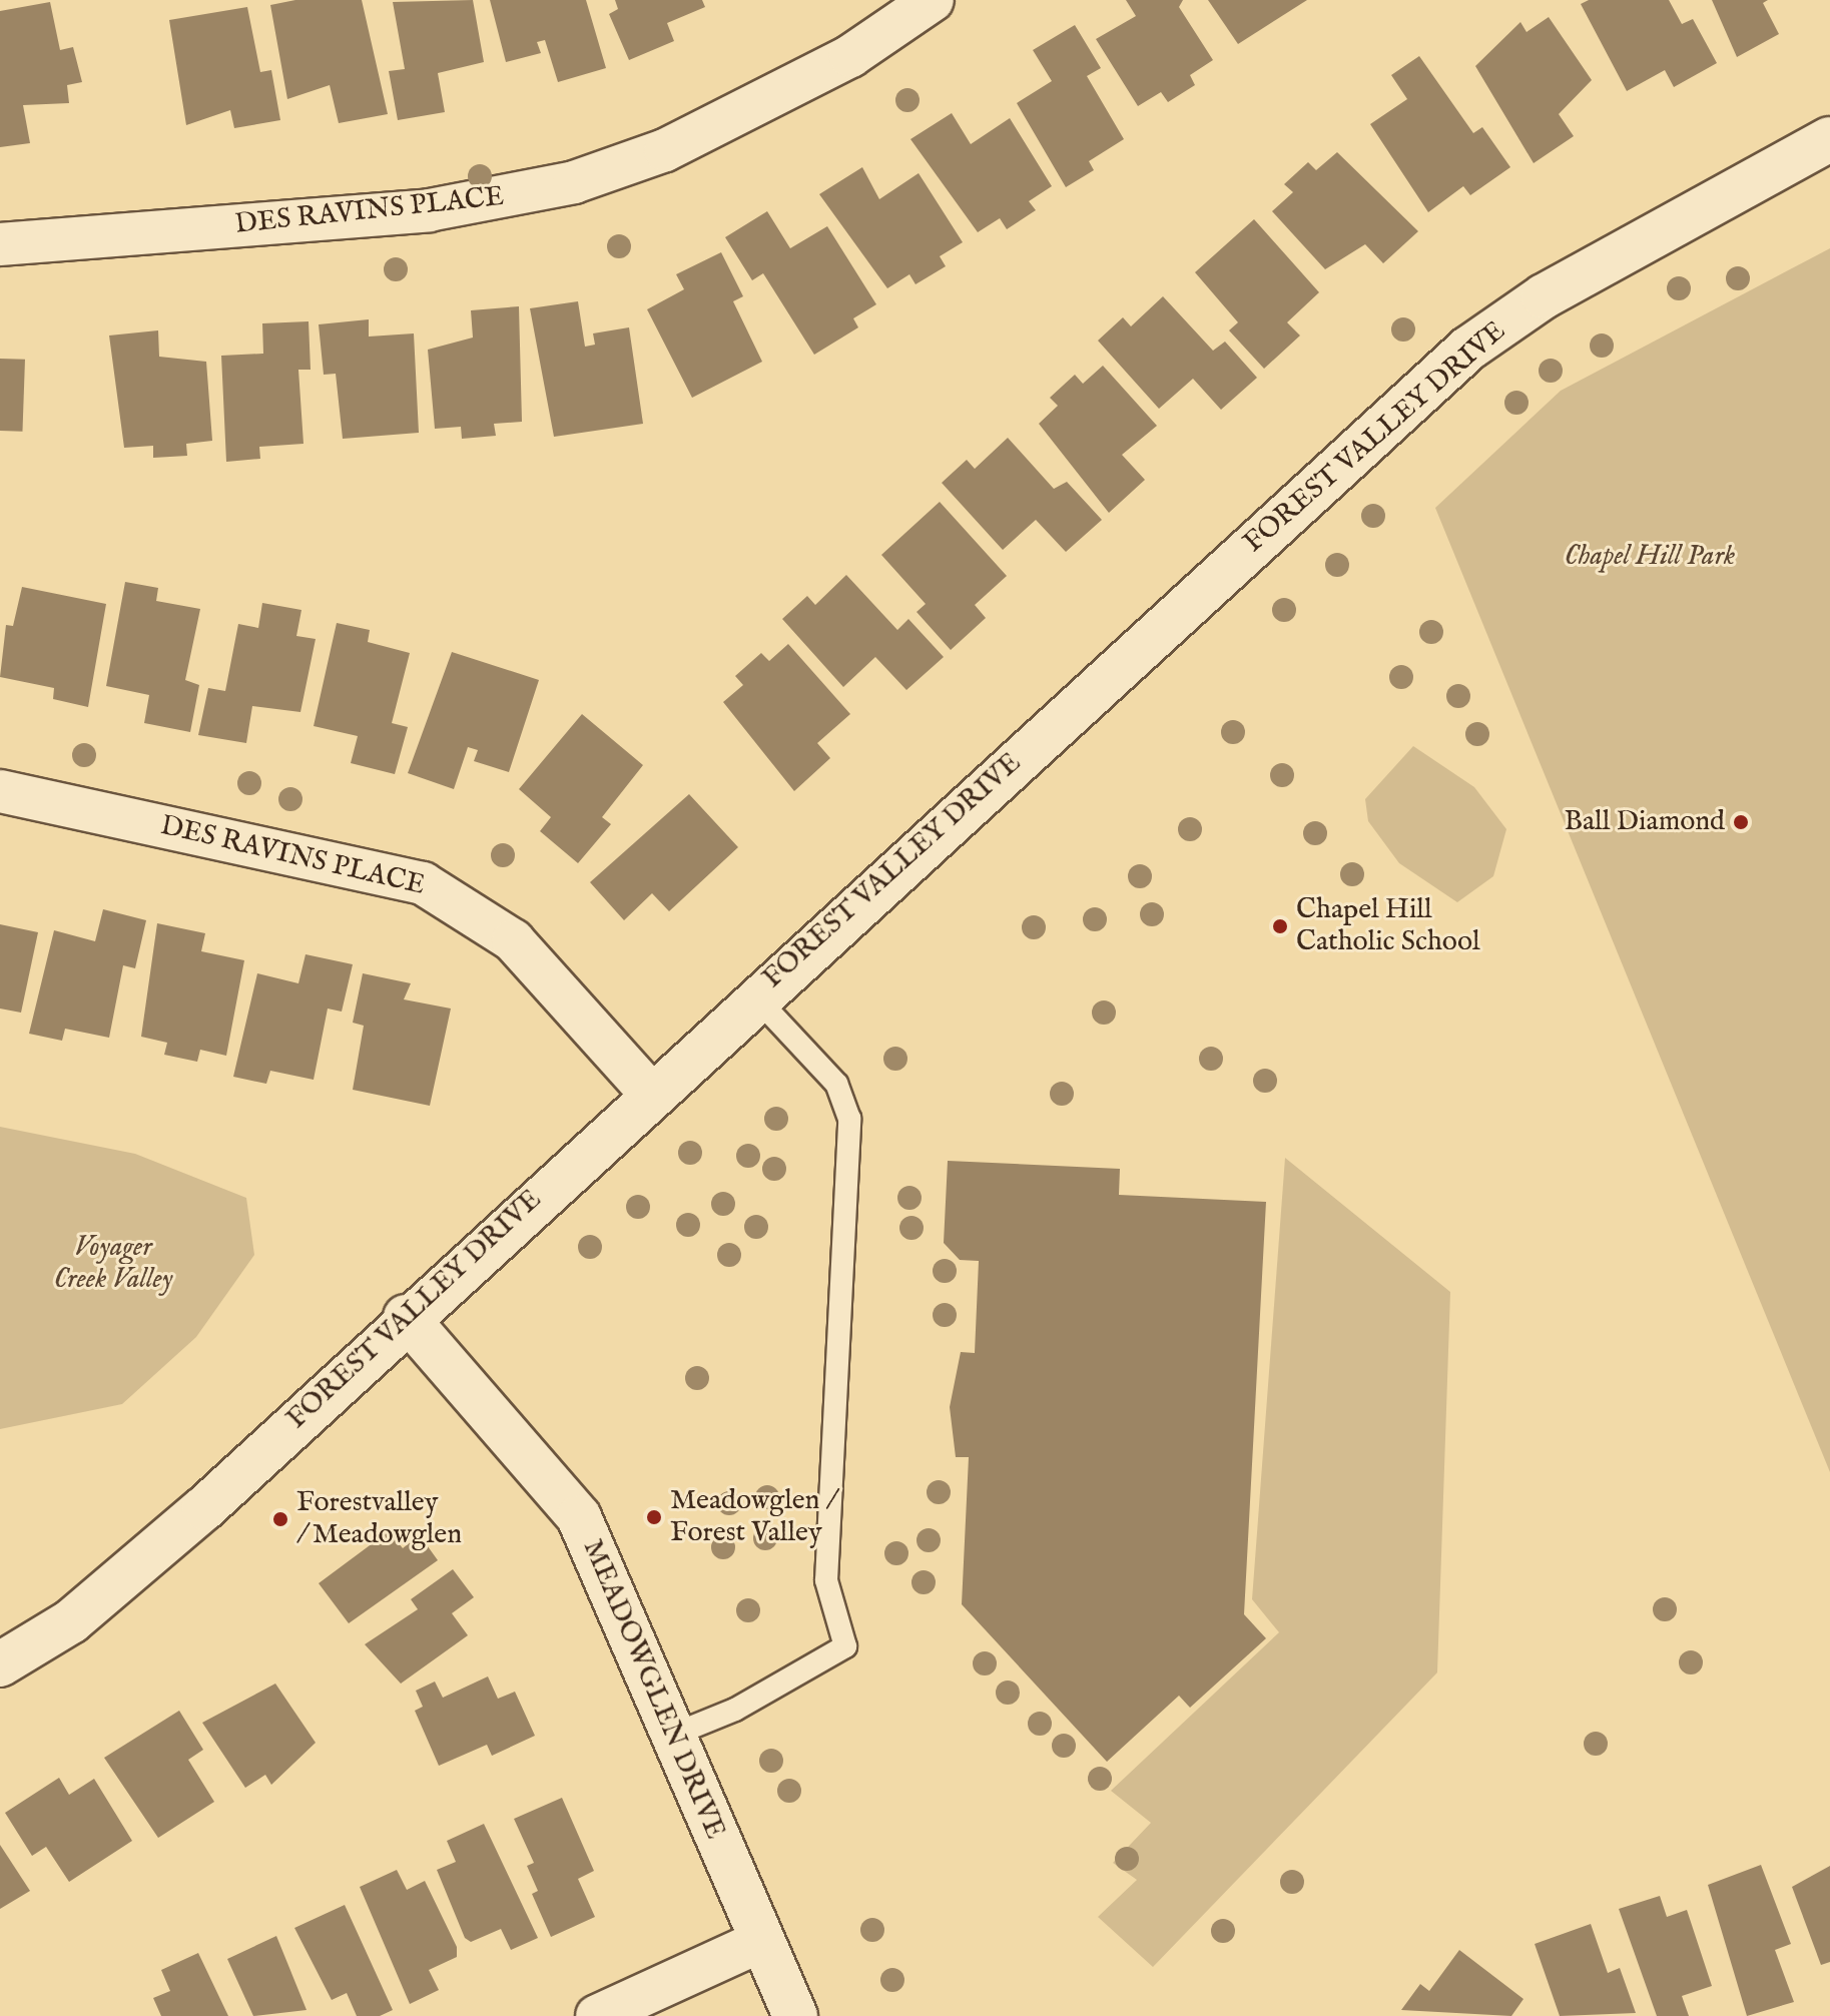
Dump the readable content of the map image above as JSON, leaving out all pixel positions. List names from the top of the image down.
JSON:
{
  "streets": {
    "street": ["DES RAVINS PLACE", "FOREST VALLEY DRIVE", "MEADOWGLEN DRIVE"]
  },
  "crossings": [
    ["DES RAVINS PLACE", "FOREST VALLEY DRIVE"],
    ["FOREST VALLEY DRIVE", "MEADOWGLEN DRIVE"]
  ],
  "parks": ["Chapel Hill Park", "Voyager Creek Valley"],
  "places": [
    "Ball Diamond",
    "Chapel Hill Catholic School",
    "Meadowglen / Forest Valley",
    "Forestvalley / Meadowglen"
  ]
}
